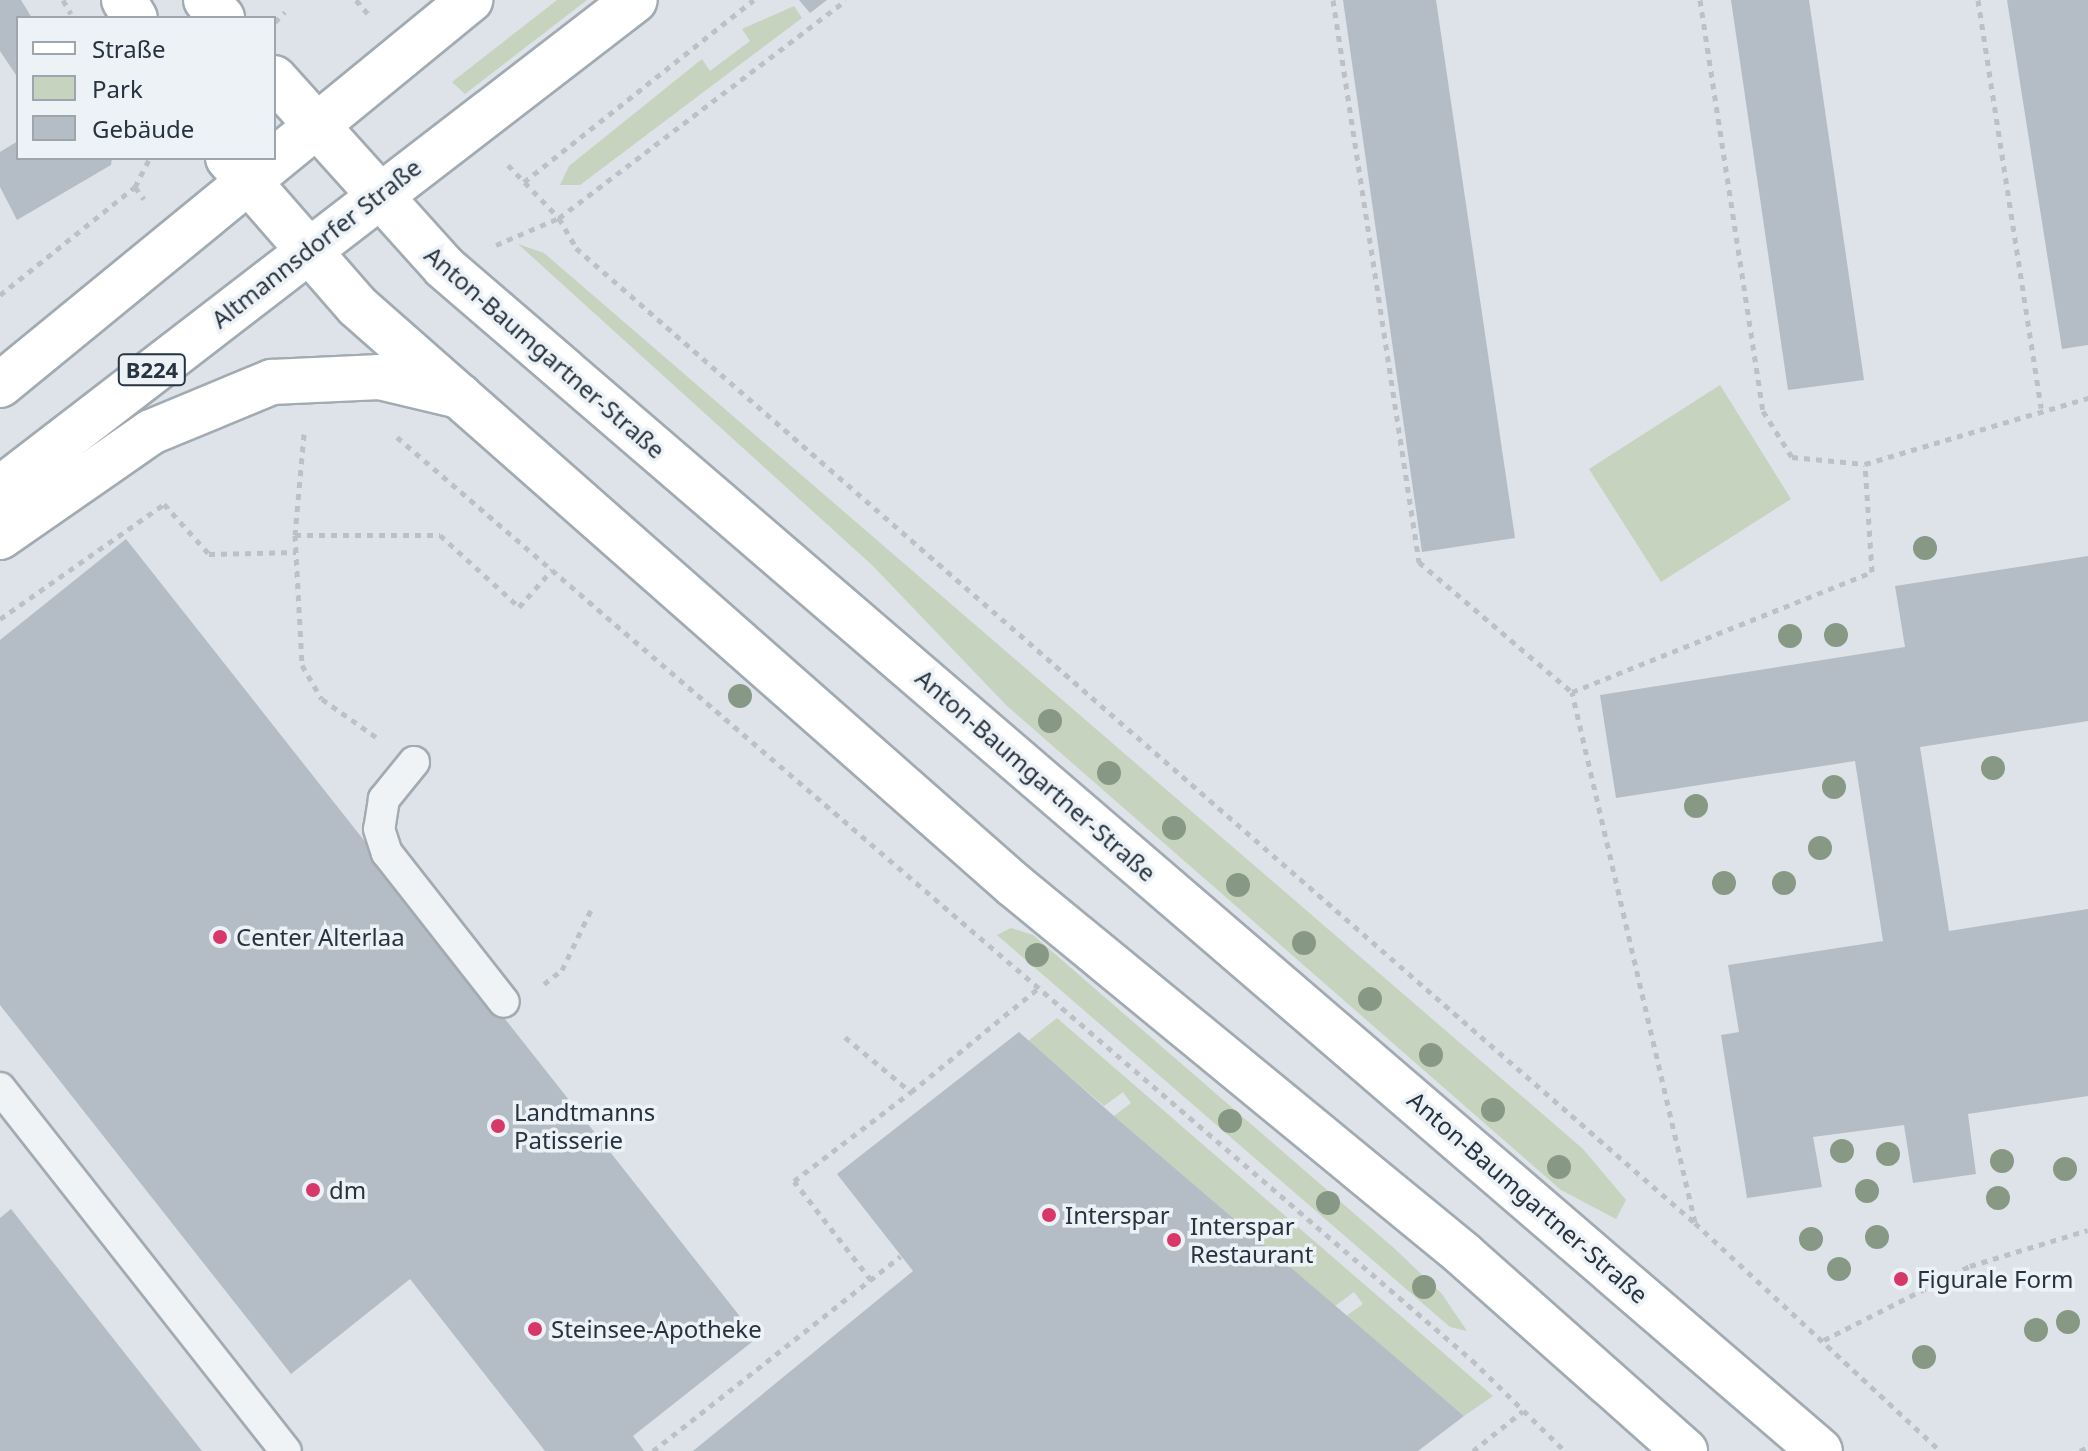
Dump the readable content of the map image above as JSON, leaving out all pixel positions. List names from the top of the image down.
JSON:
{
  "streets": {
    "main road": ["Altmannsdorfer Straße", "Anton-Baumgartner-Straße", "B224"]
  },
  "crossings": [
    ["Altmannsdorfer Straße", "Anton-Baumgartner-Straße"]
  ],
  "places": [
    "Center Alterlaa",
    "Landtmanns Patisserie",
    "dm",
    "Interspar",
    "Interspar Restaurant",
    "Figurale Form",
    "Steinsee-Apotheke"
  ],
  "legend": ["Straße", "Park", "Gebäude"]
}
